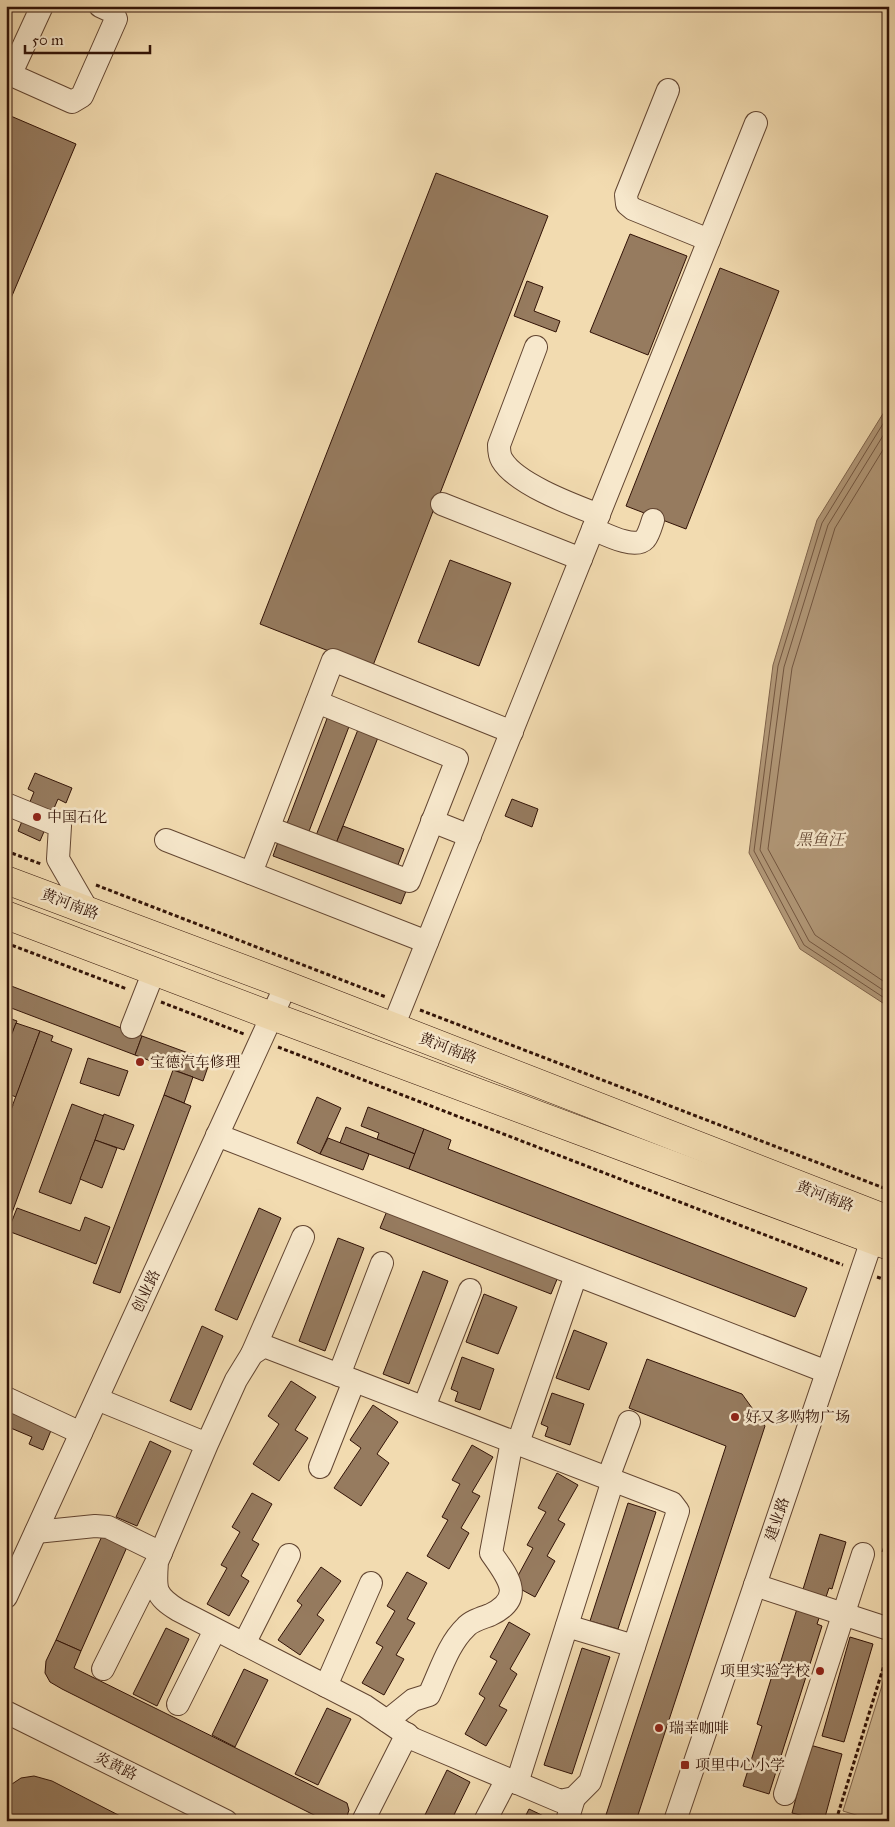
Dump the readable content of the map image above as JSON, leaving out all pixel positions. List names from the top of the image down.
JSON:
{
  "streets": {
    "main road": ["黄河南路"],
    "street": ["创业路", "建业路", "炎黄路"]
  },
  "crossings": [
    ["黄河南路", "创业路"],
    ["黄河南路", "建业路"]
  ],
  "water": ["黑鱼汪"],
  "places": {
    "other": [
      "中国石化",
      "宝德汽车修理",
      "好又多购物广场",
      "项里实验学校",
      "瑞幸咖啡"
    ],
    "transit": ["项里中心小学"]
  },
  "scale_bar": "50 m"
}
